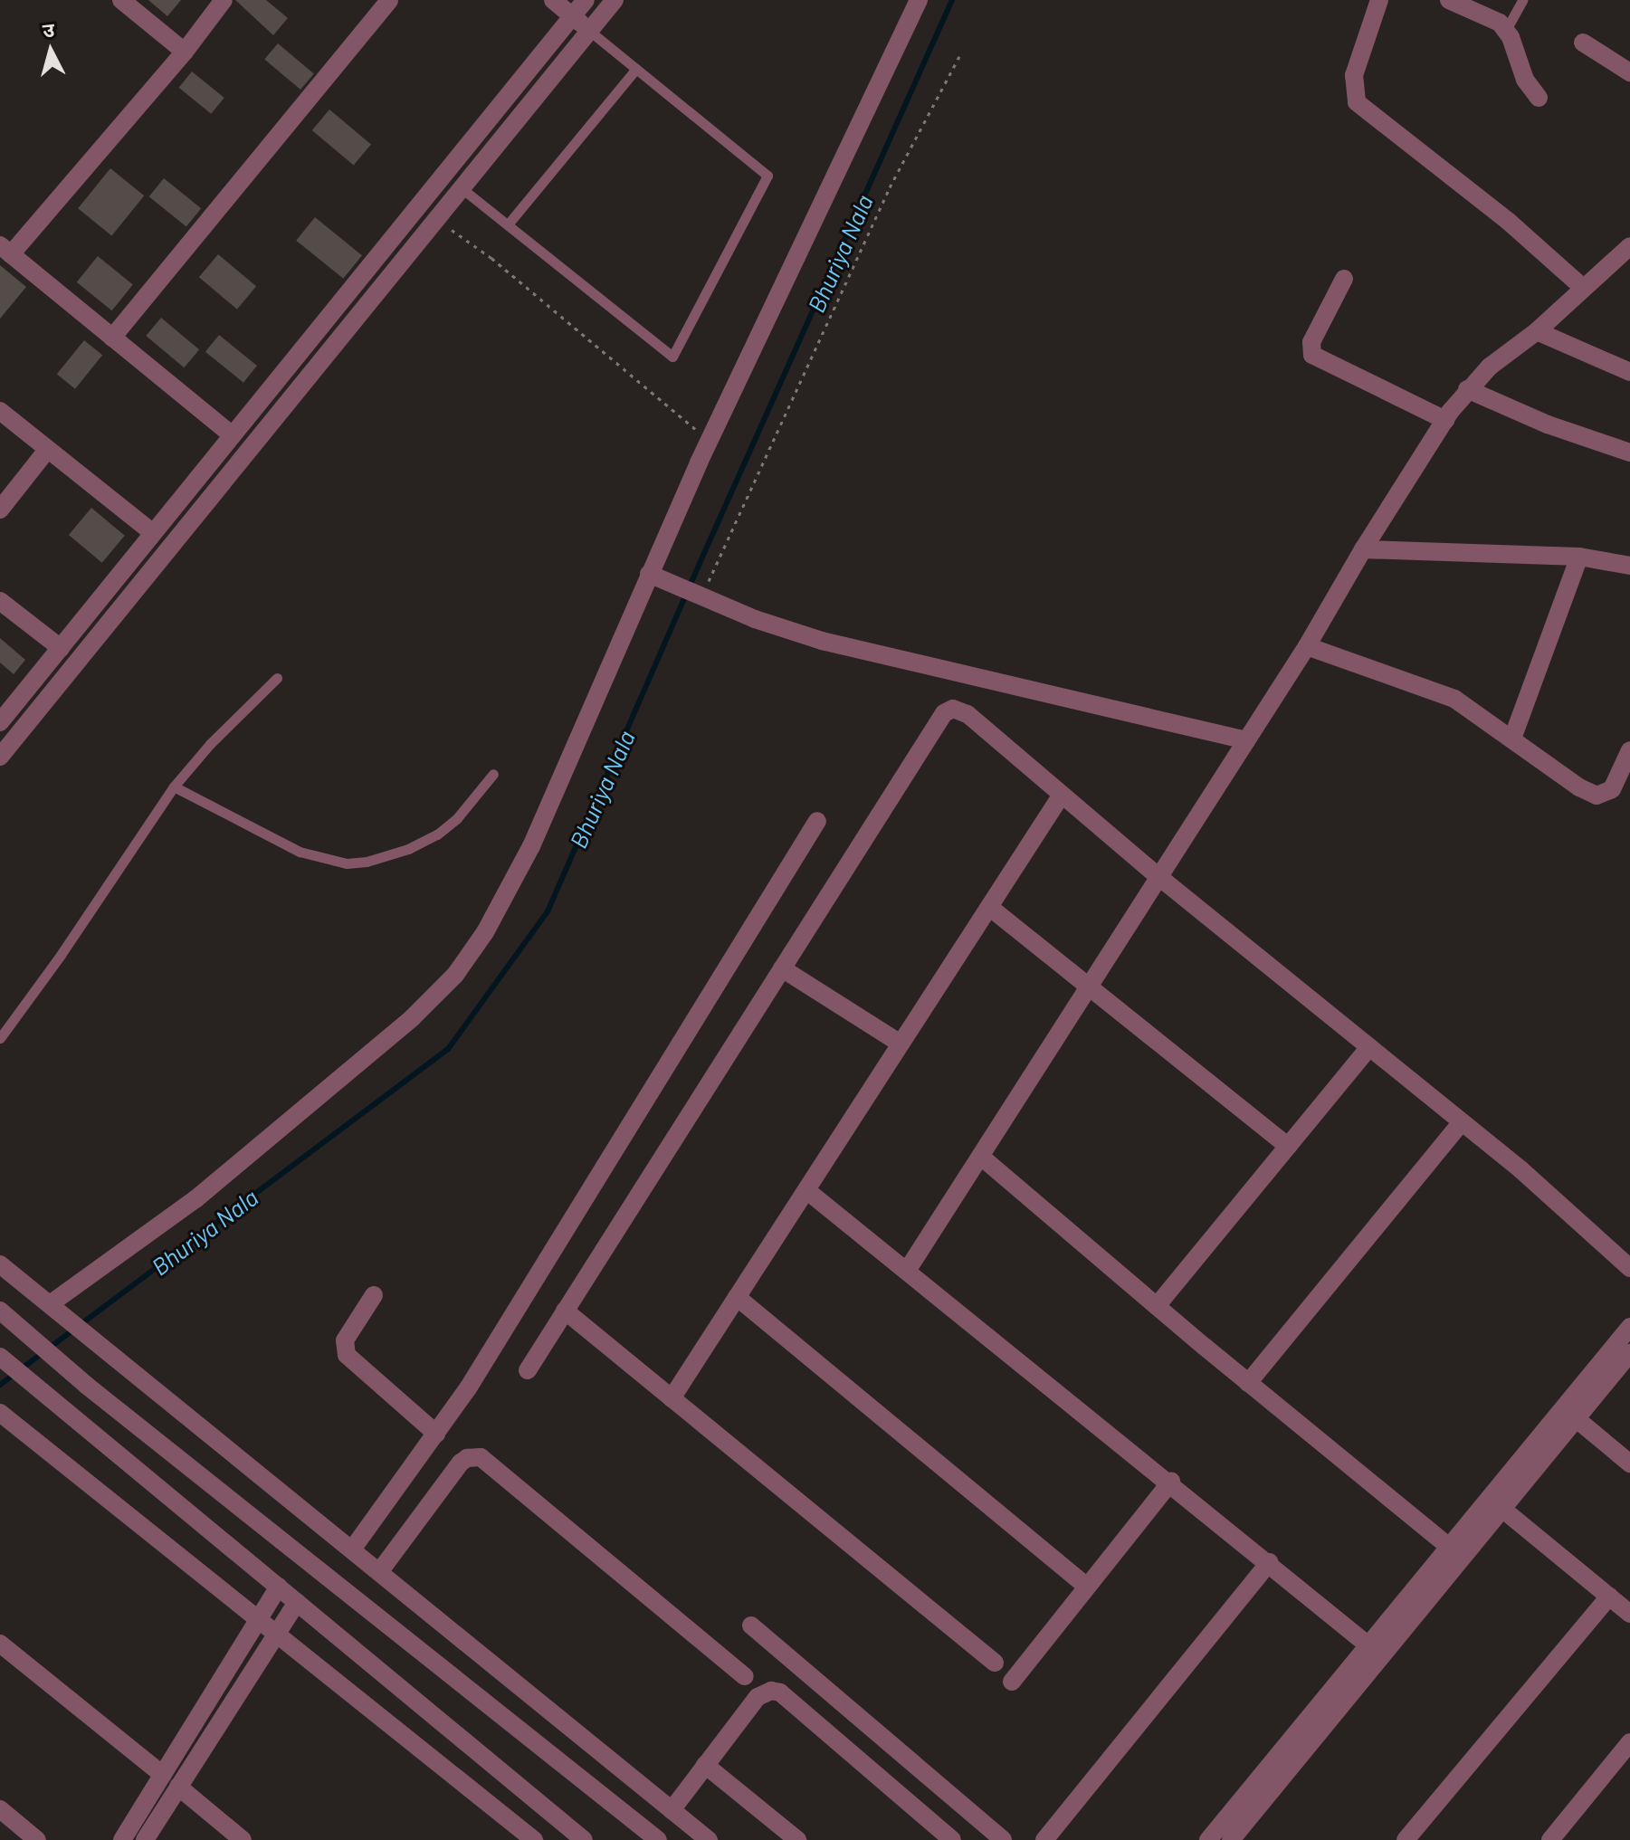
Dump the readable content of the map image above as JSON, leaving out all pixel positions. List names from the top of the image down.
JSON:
{
  "water": ["Bhuriya Nala"],
  "north": "top"
}
